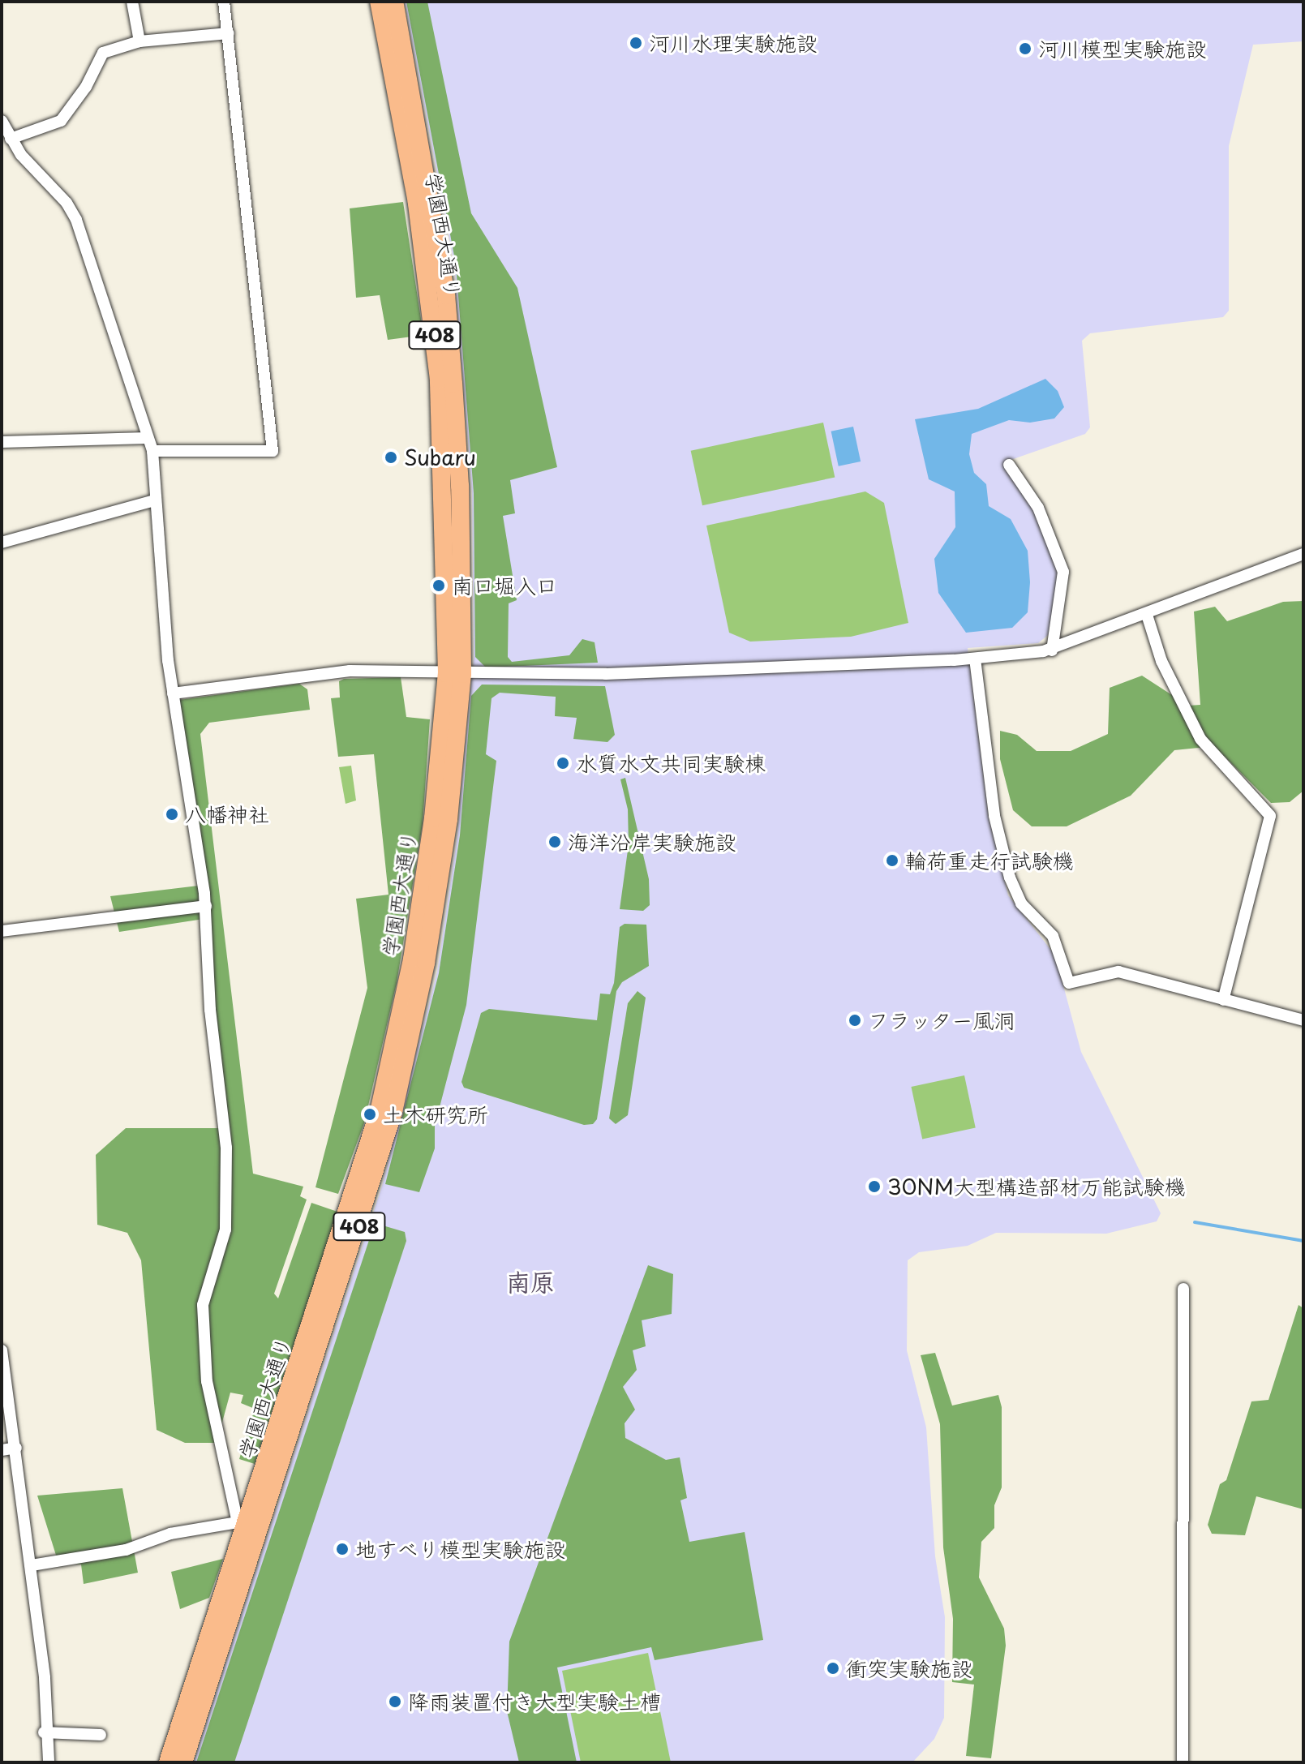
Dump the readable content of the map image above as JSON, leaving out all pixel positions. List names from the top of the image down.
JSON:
{
  "streets": {
    "highway": ["学園西大通り", "408"]
  },
  "districts": ["南原"],
  "places": [
    "河川水理実験施設",
    "河川模型実験施設",
    "Subaru",
    "南口堀入口",
    "水質水文共同実験棟",
    "八幡神社",
    "海洋沿岸実験施設",
    "輪荷重走行試験機",
    "フラッター風洞",
    "土木研究所",
    "30NM大型構造部材万能試験機",
    "地すべり模型実験施設",
    "衝突実験施設",
    "降雨装置付き大型実験土槽"
  ]
}
